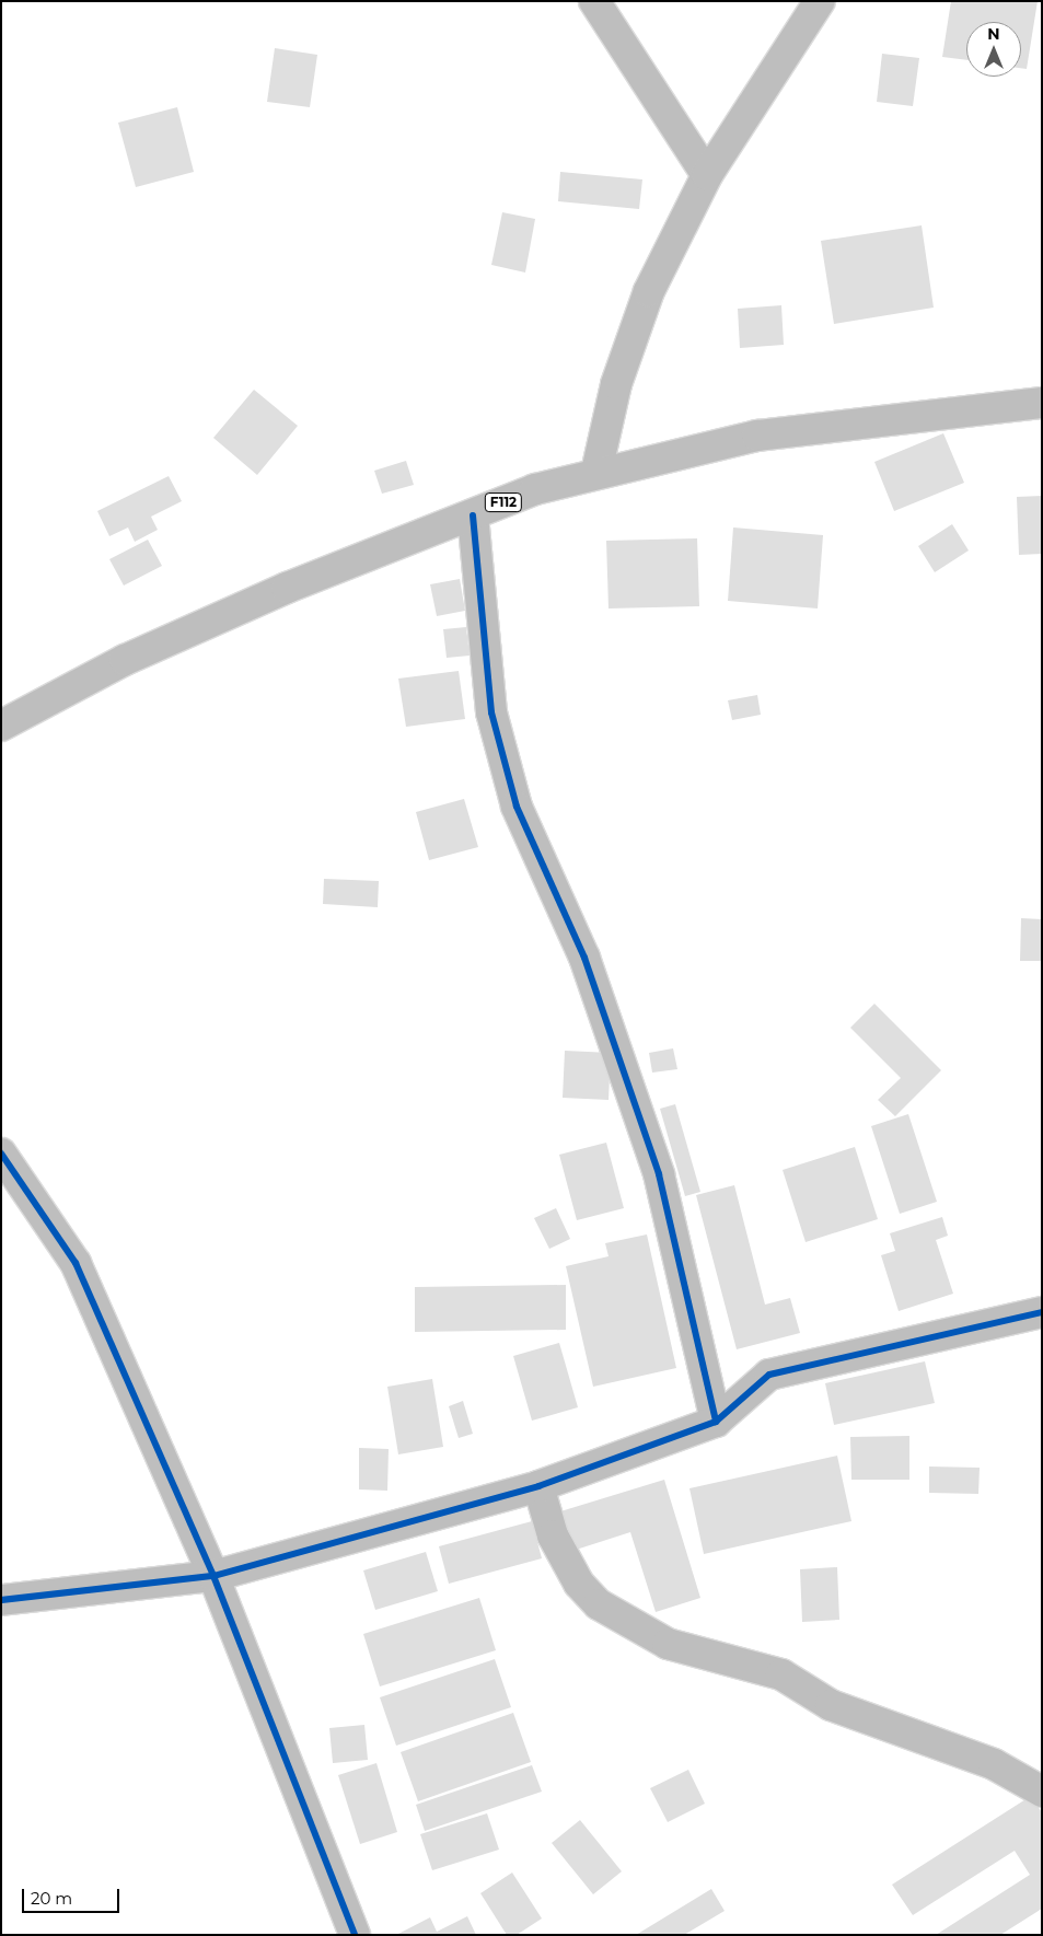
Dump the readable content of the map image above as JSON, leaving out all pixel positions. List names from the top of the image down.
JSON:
{
  "streets": {
    "street": ["F112"]
  },
  "scale_bar": "20 m",
  "north": "top"
}
